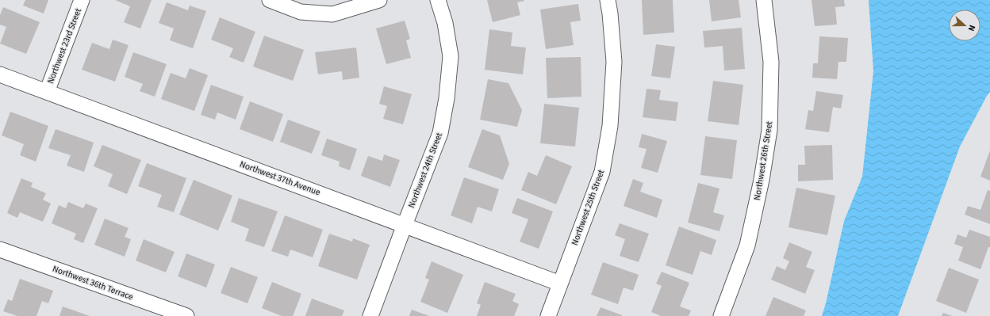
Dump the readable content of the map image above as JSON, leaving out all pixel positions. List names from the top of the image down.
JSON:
{
  "streets": {
    "street": [
      "Northwest 23rd Street",
      "Northwest 26th Street",
      "Northwest 24th Street",
      "Northwest 37th Avenue",
      "Northwest 25th Street",
      "Northwest 36th Terrace"
    ]
  },
  "crossings": [
    ["Northwest 23rd Street", "Northwest 37th Avenue"],
    ["Northwest 24th Street", "Northwest 37th Avenue"],
    ["Northwest 37th Avenue", "Northwest 25th Street"]
  ],
  "north": "right"
}
